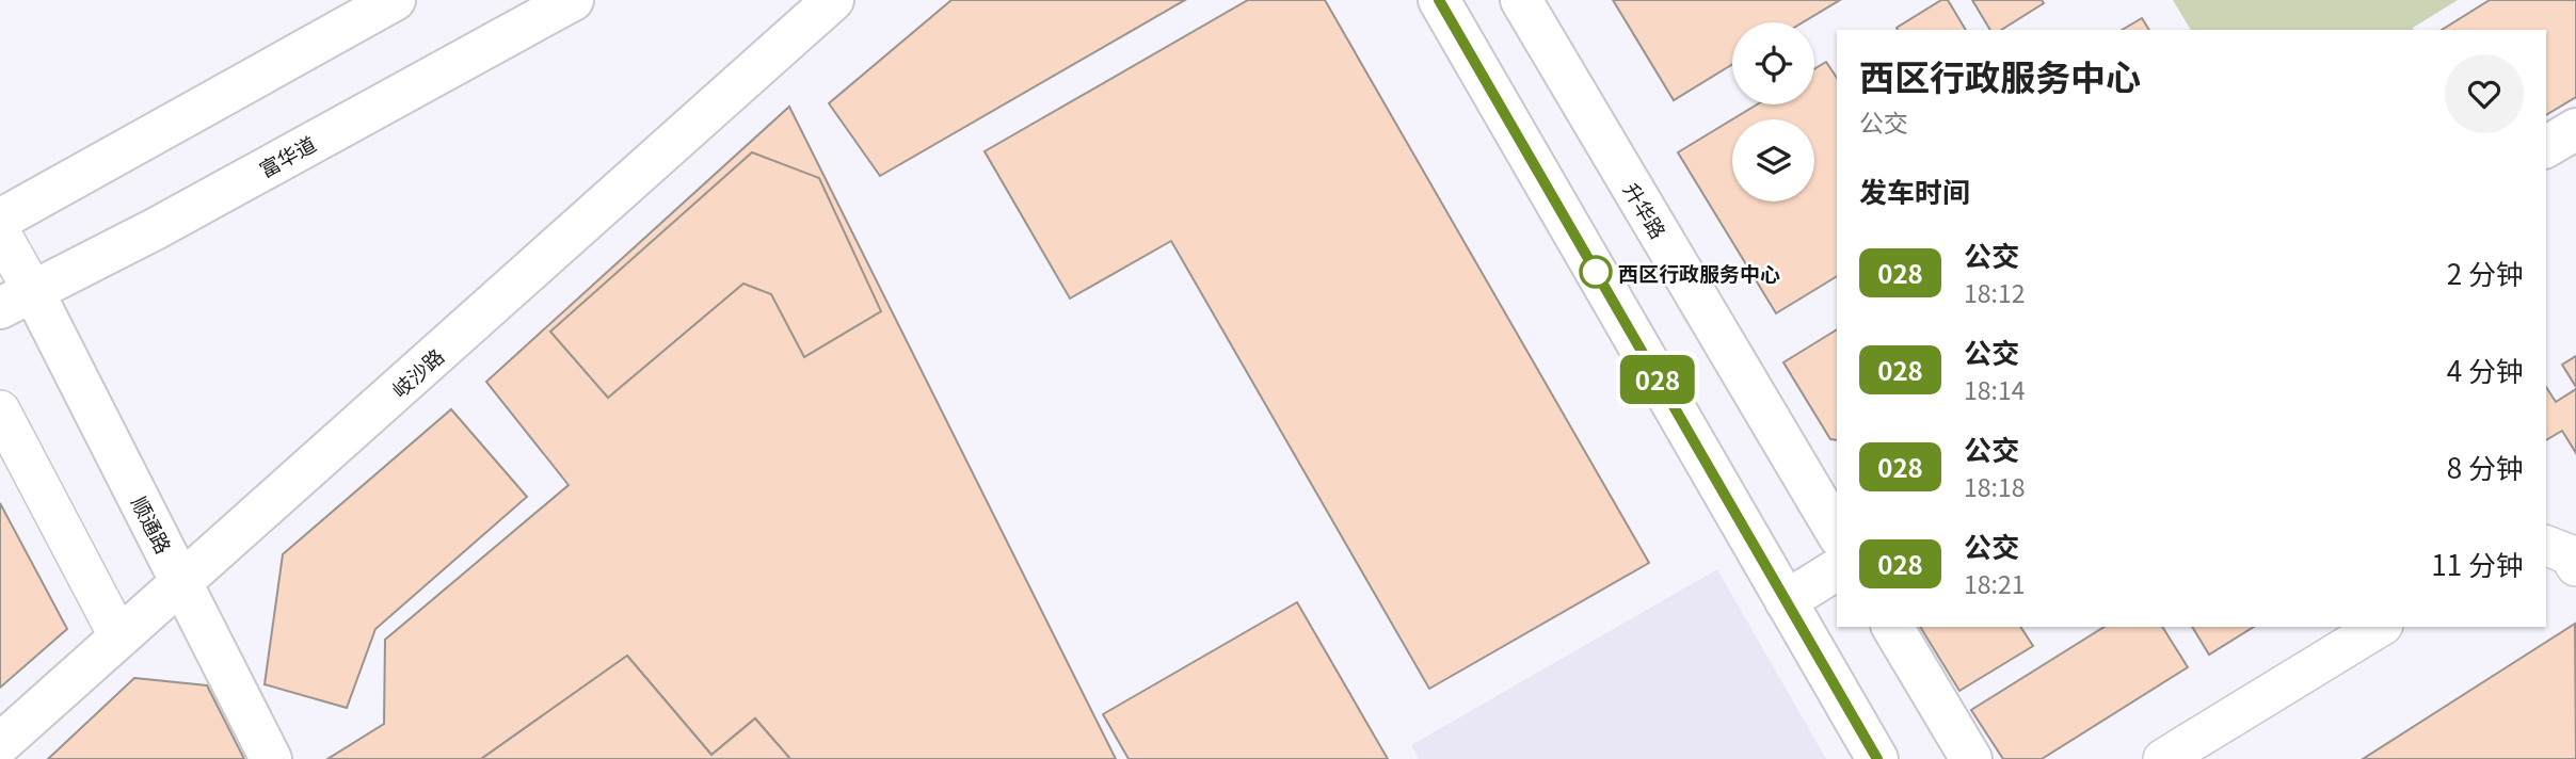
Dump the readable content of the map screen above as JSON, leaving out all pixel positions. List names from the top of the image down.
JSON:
{
  "streets": {
    "main road": [
      "富华道",
      "升华路",
      "岐沙路",
      "顺通路"
    ]
  },
  "crossings": [
    ["富华道", "顺通路"],
    ["岐沙路", "顺通路"]
  ],
  "places": ["西区行政服务中心"],
  "lines": ["bus line 028"],
  "page": {
    "on_map": "028",
    "heading": [
      ["西区行政服务中心", "公交"],
      "发车时间"
    ],
    "list": [
      {
        "mark": "028",
        "name": "公交",
        "note": "18:12",
        "value": "2 分钟"
      },
      {
        "mark": "028",
        "name": "公交",
        "note": "18:14",
        "value": "4 分钟"
      },
      {
        "mark": "028",
        "name": "公交",
        "note": "18:18",
        "value": "8 分钟"
      },
      {
        "mark": "028",
        "name": "公交",
        "note": "18:21",
        "value": "11 分钟"
      }
    ]
  }
}
